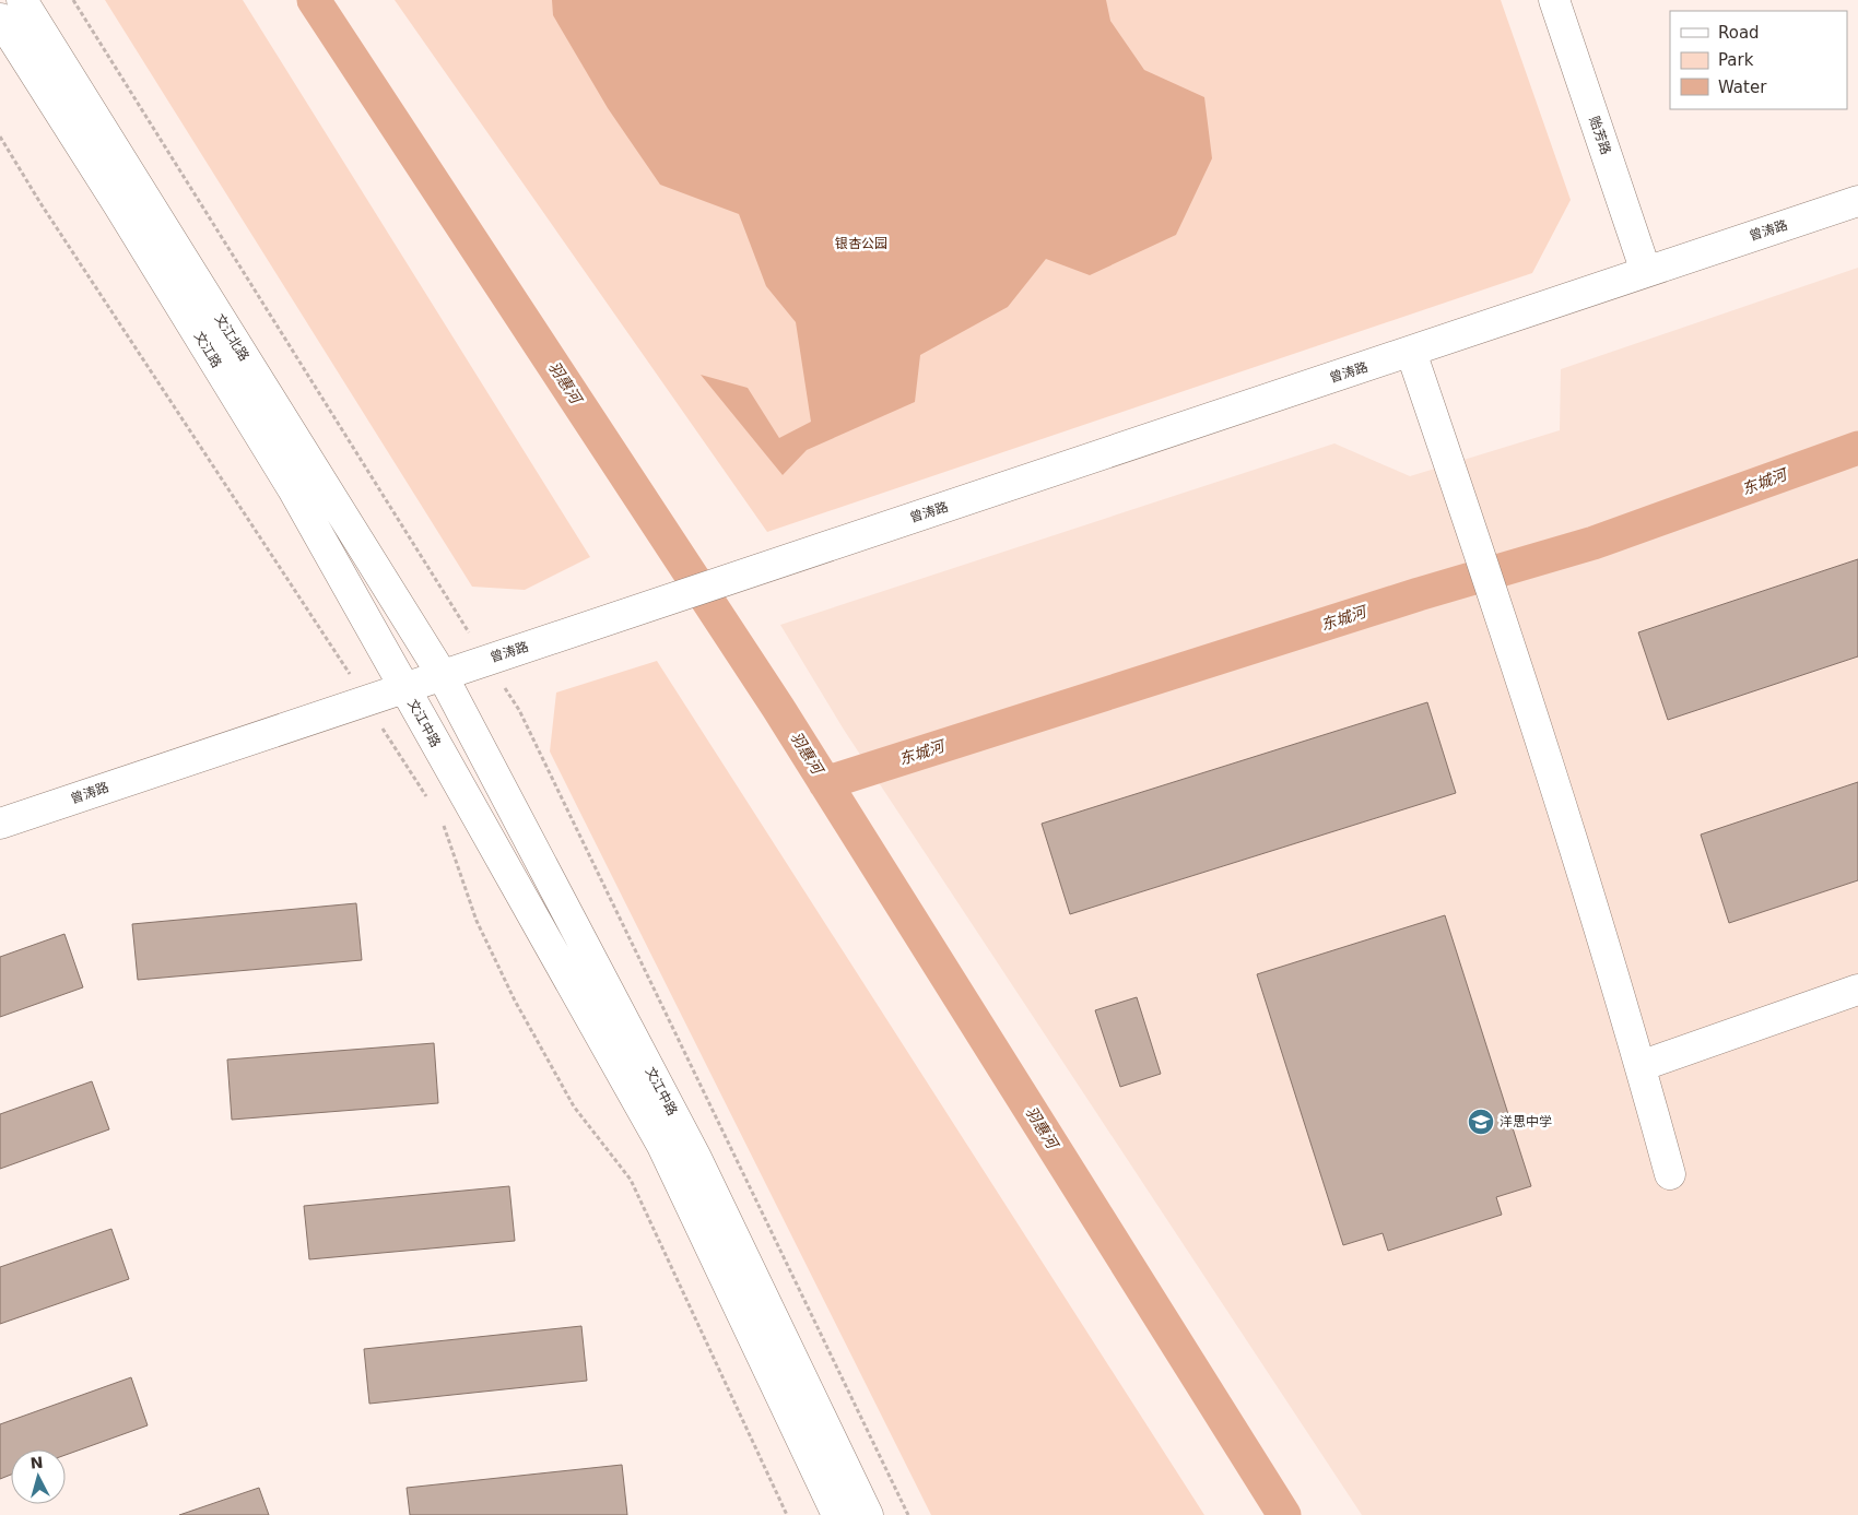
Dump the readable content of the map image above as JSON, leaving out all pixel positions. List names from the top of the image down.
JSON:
{
  "streets": {
    "main road": [
      "贻芳路",
      "曾涛路",
      "文江北路",
      "文江路",
      "文江中路"
    ]
  },
  "crossings": [
    ["贻芳路", "曾涛路"],
    ["曾涛路", "文江北路"],
    ["曾涛路", "文江路"],
    ["曾涛路", "文江中路"],
    ["文江北路", "文江中路"],
    ["文江路", "文江中路"]
  ],
  "water": ["羽惠河", "东城河"],
  "parks": ["银杏公园"],
  "places": {
    "school or university": ["洋思中学"]
  },
  "legend": ["Road", "Park", "Water"],
  "north": "top"
}
